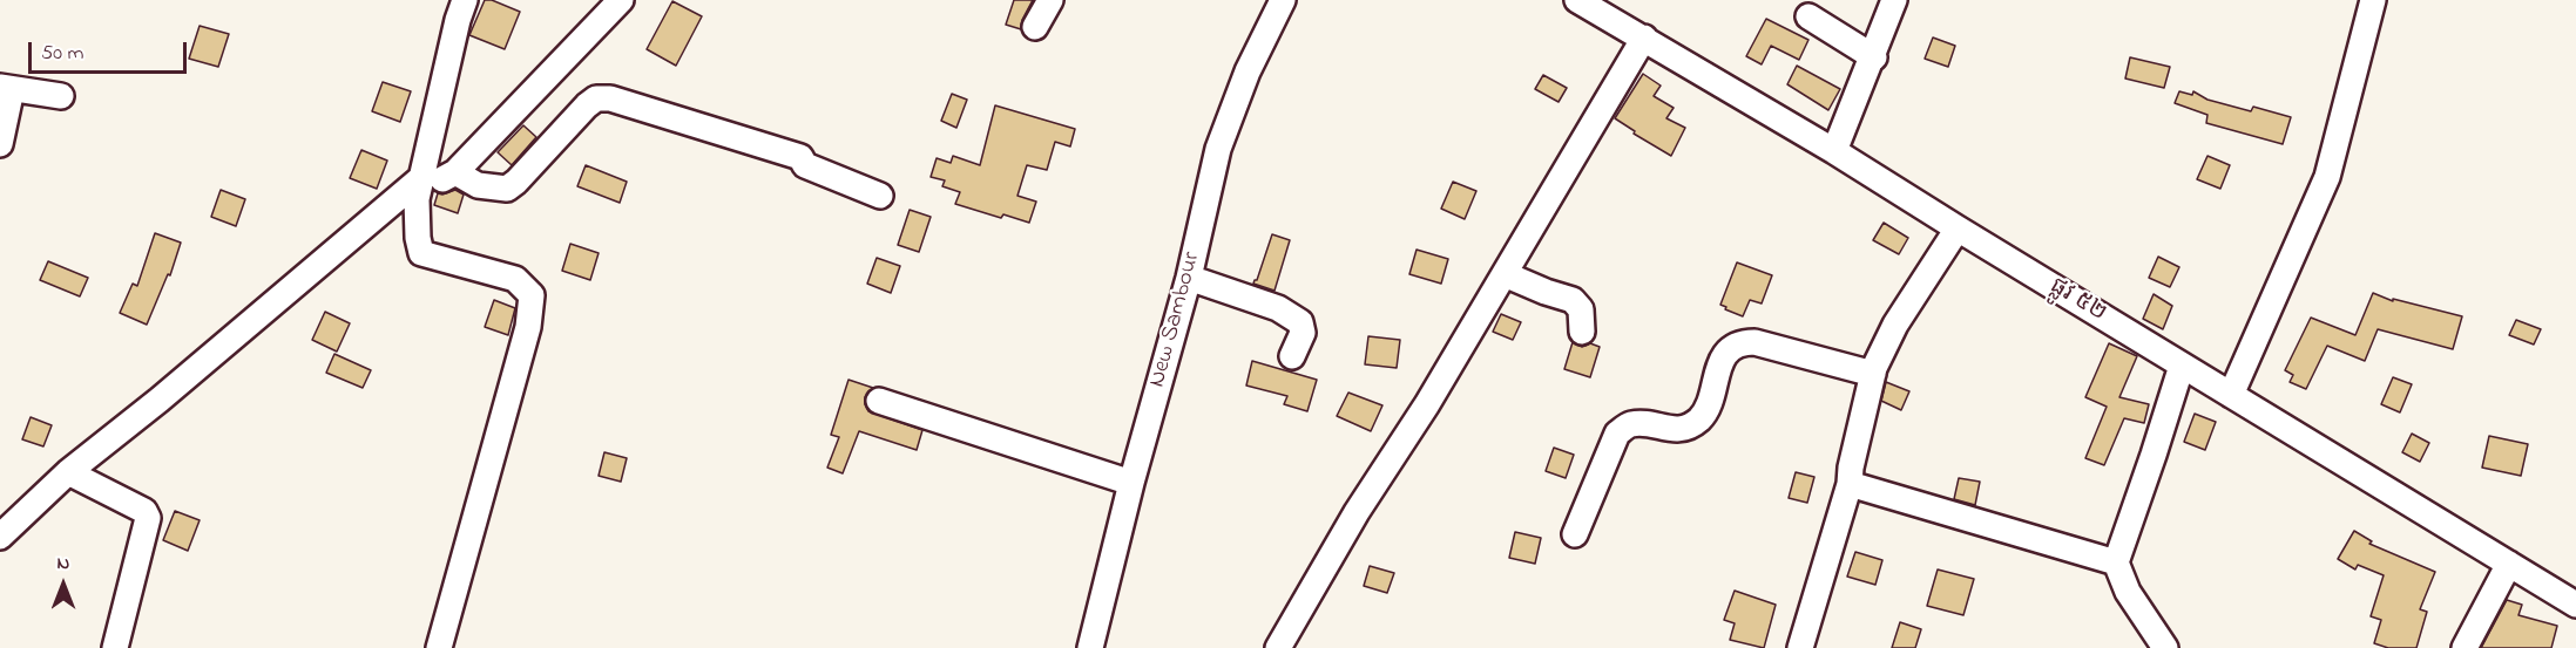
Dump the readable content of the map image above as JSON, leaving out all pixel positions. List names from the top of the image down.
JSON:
{
  "streets": {
    "street": ["ផ្លូវ ៥២", "New Sambour"]
  },
  "scale_bar": "50 m",
  "north": "top"
}
